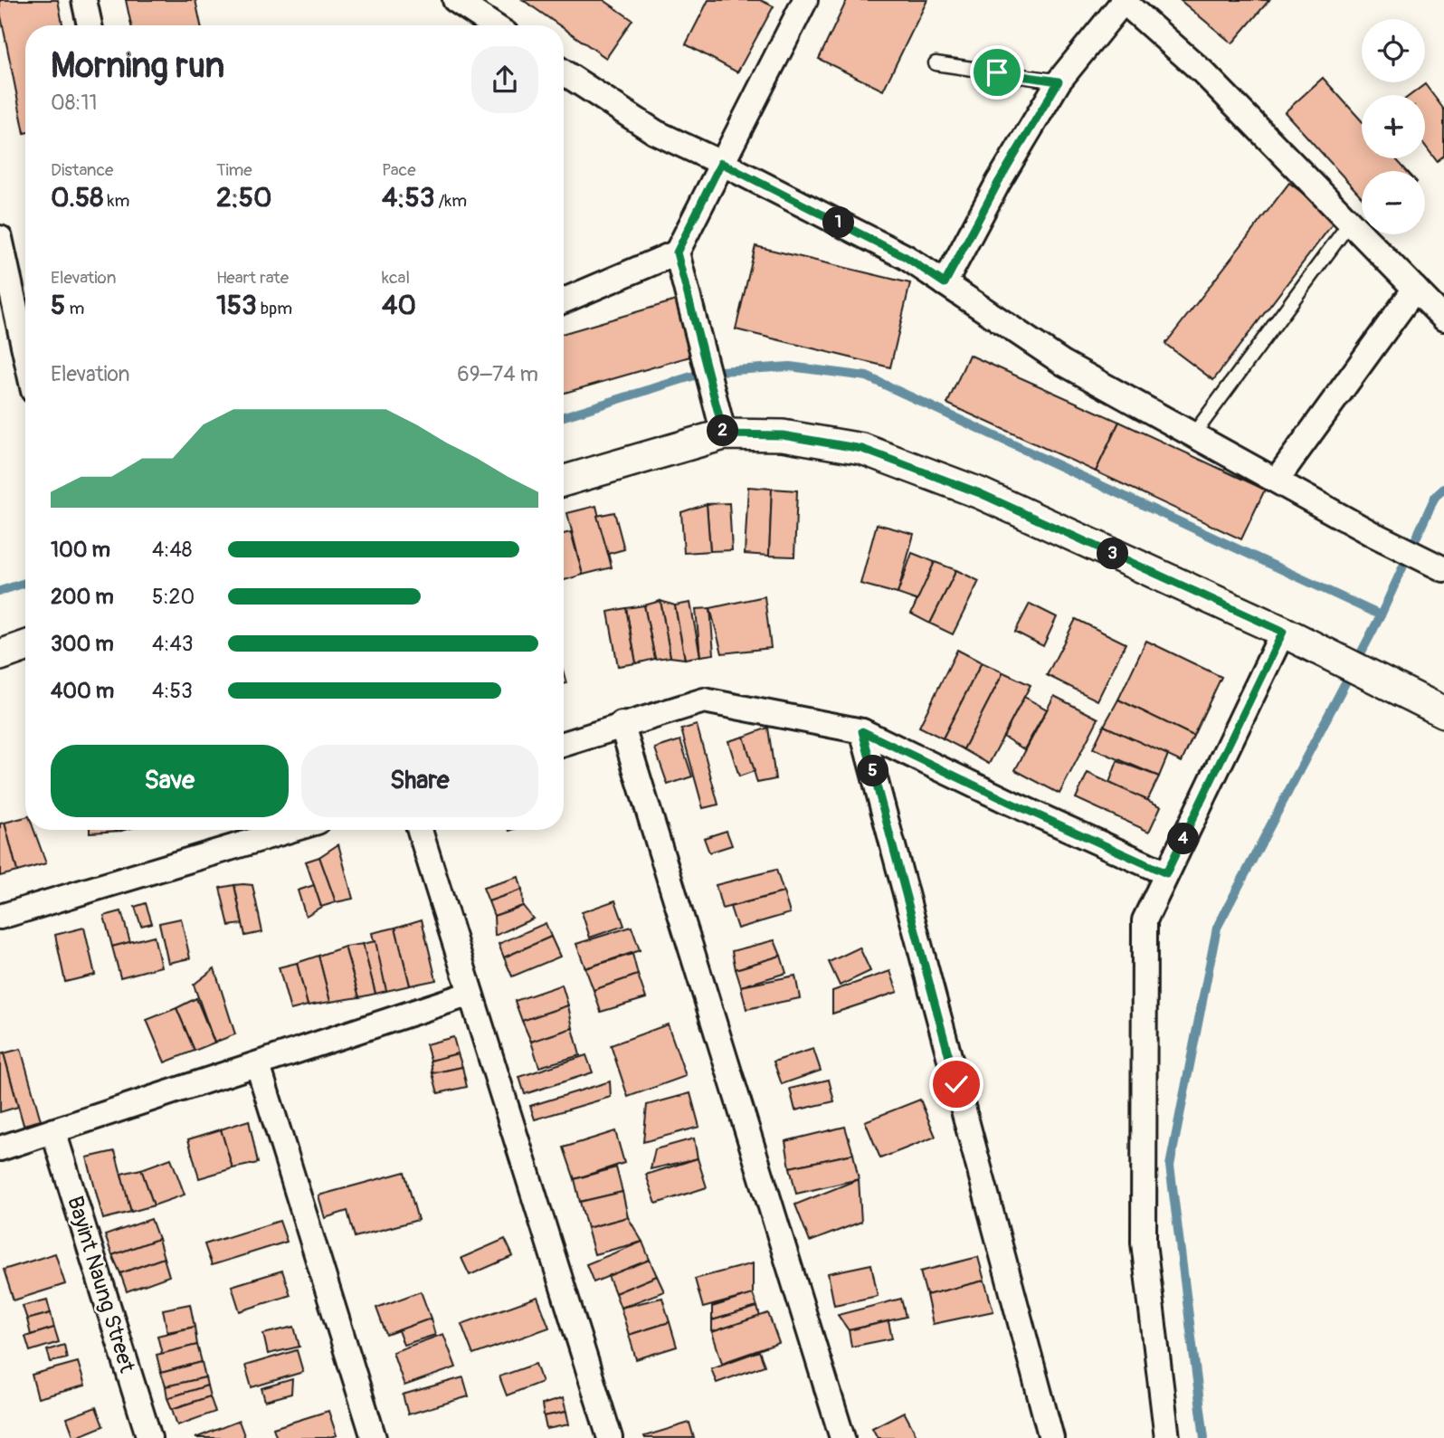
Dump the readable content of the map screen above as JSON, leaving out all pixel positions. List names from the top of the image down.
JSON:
{
  "streets": {
    "street": ["Bayint Naung Street"]
  },
  "page": {
    "map_buttons": ["+", "−"],
    "heading": ["Morning run", "08:11"],
    "stats": [
      ["Distance", "0.58 km"],
      ["Time", "2:50"],
      ["Pace", "4:53 /km"],
      ["Elevation", "5 m"],
      ["Heart rate", "153 bpm"],
      ["kcal", "40"]
    ],
    "pins": [
      "1",
      "2",
      "3",
      "5",
      "4"
    ],
    "chart": ["Elevation", "69–74 m"],
    "list": [
      {
        "name": "100 m",
        "note": "4:48"
      },
      {
        "name": "200 m",
        "note": "5:20"
      },
      {
        "name": "300 m",
        "note": "4:43"
      },
      {
        "name": "400 m",
        "note": "4:53"
      }
    ],
    "buttons": ["Save", "Share"]
  }
}
